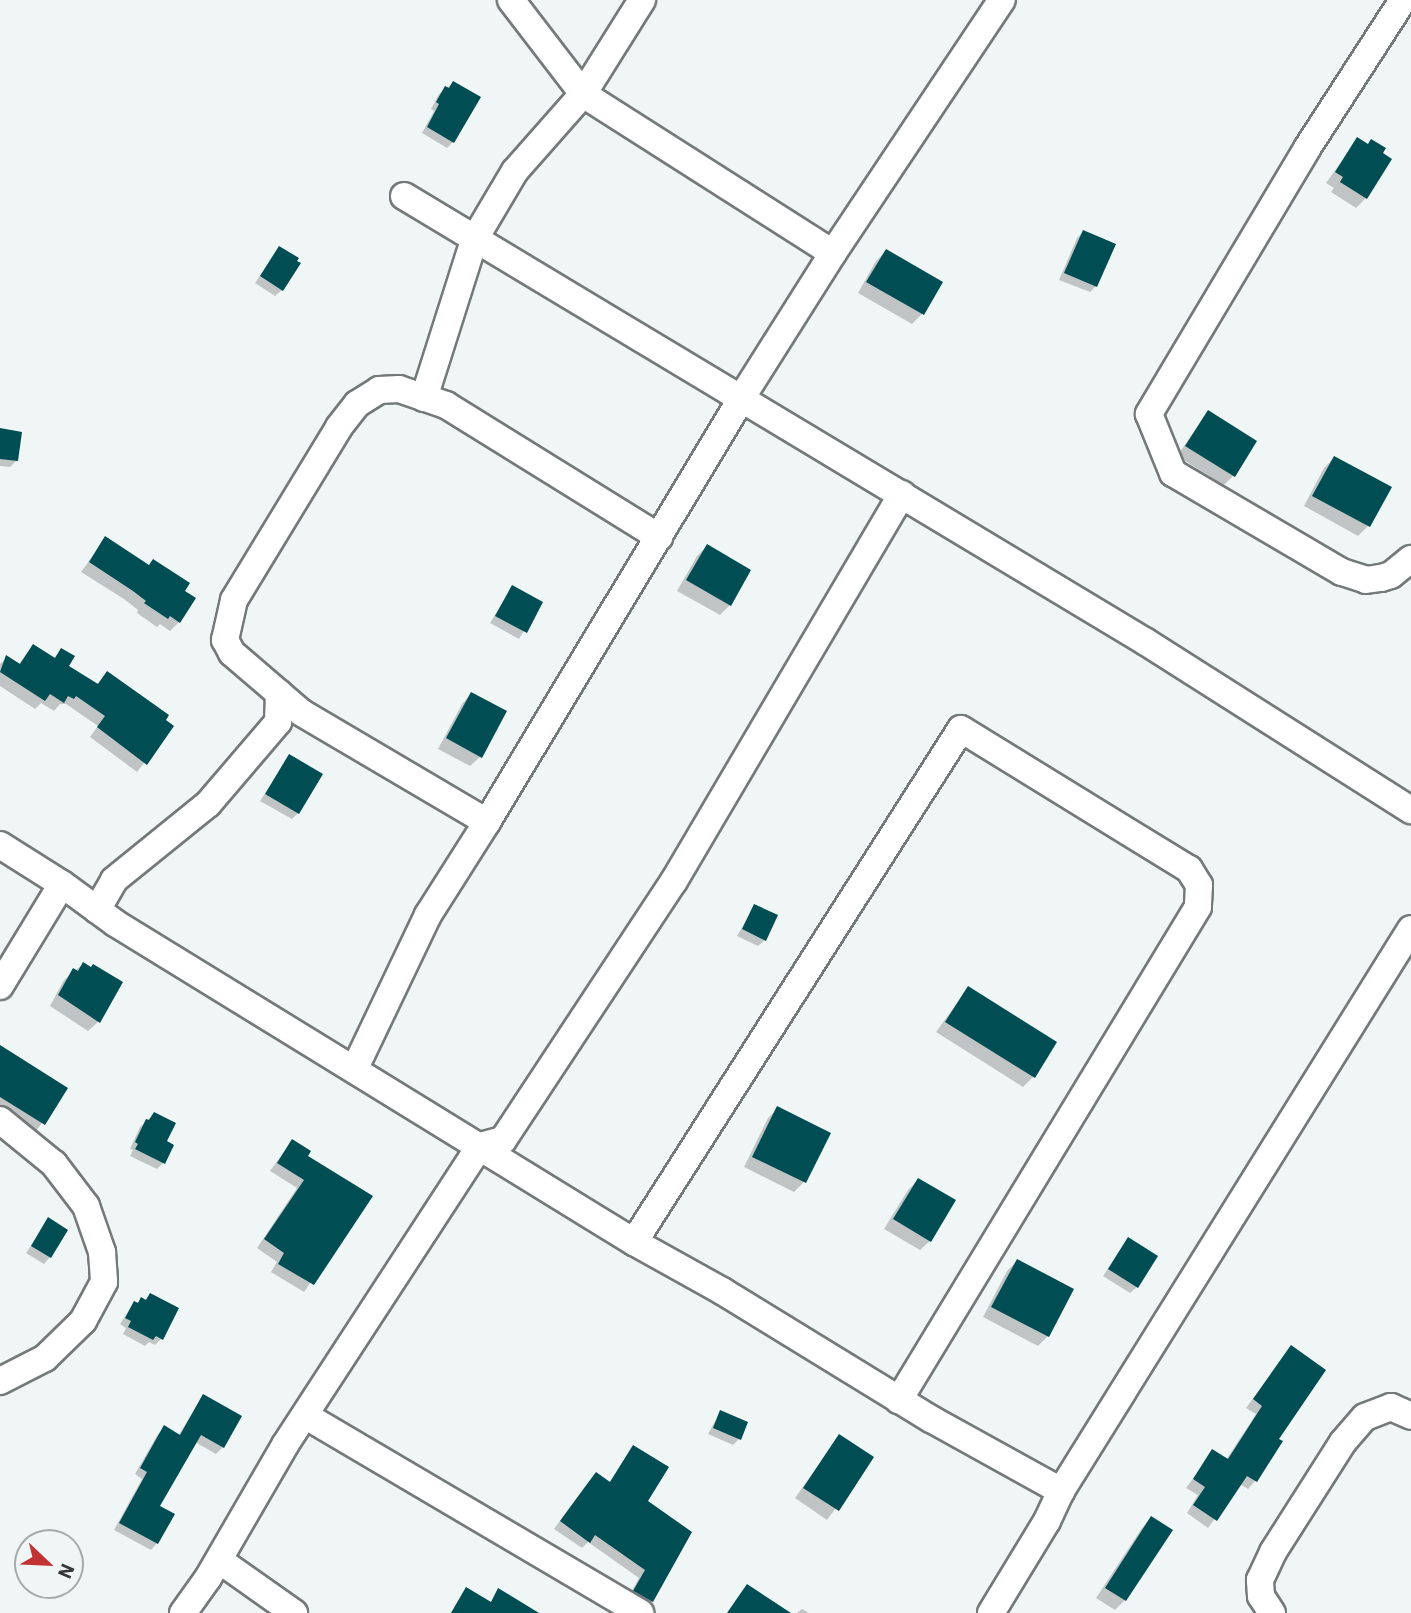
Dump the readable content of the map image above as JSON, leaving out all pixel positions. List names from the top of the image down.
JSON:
{
  "north": "bottom right"
}
